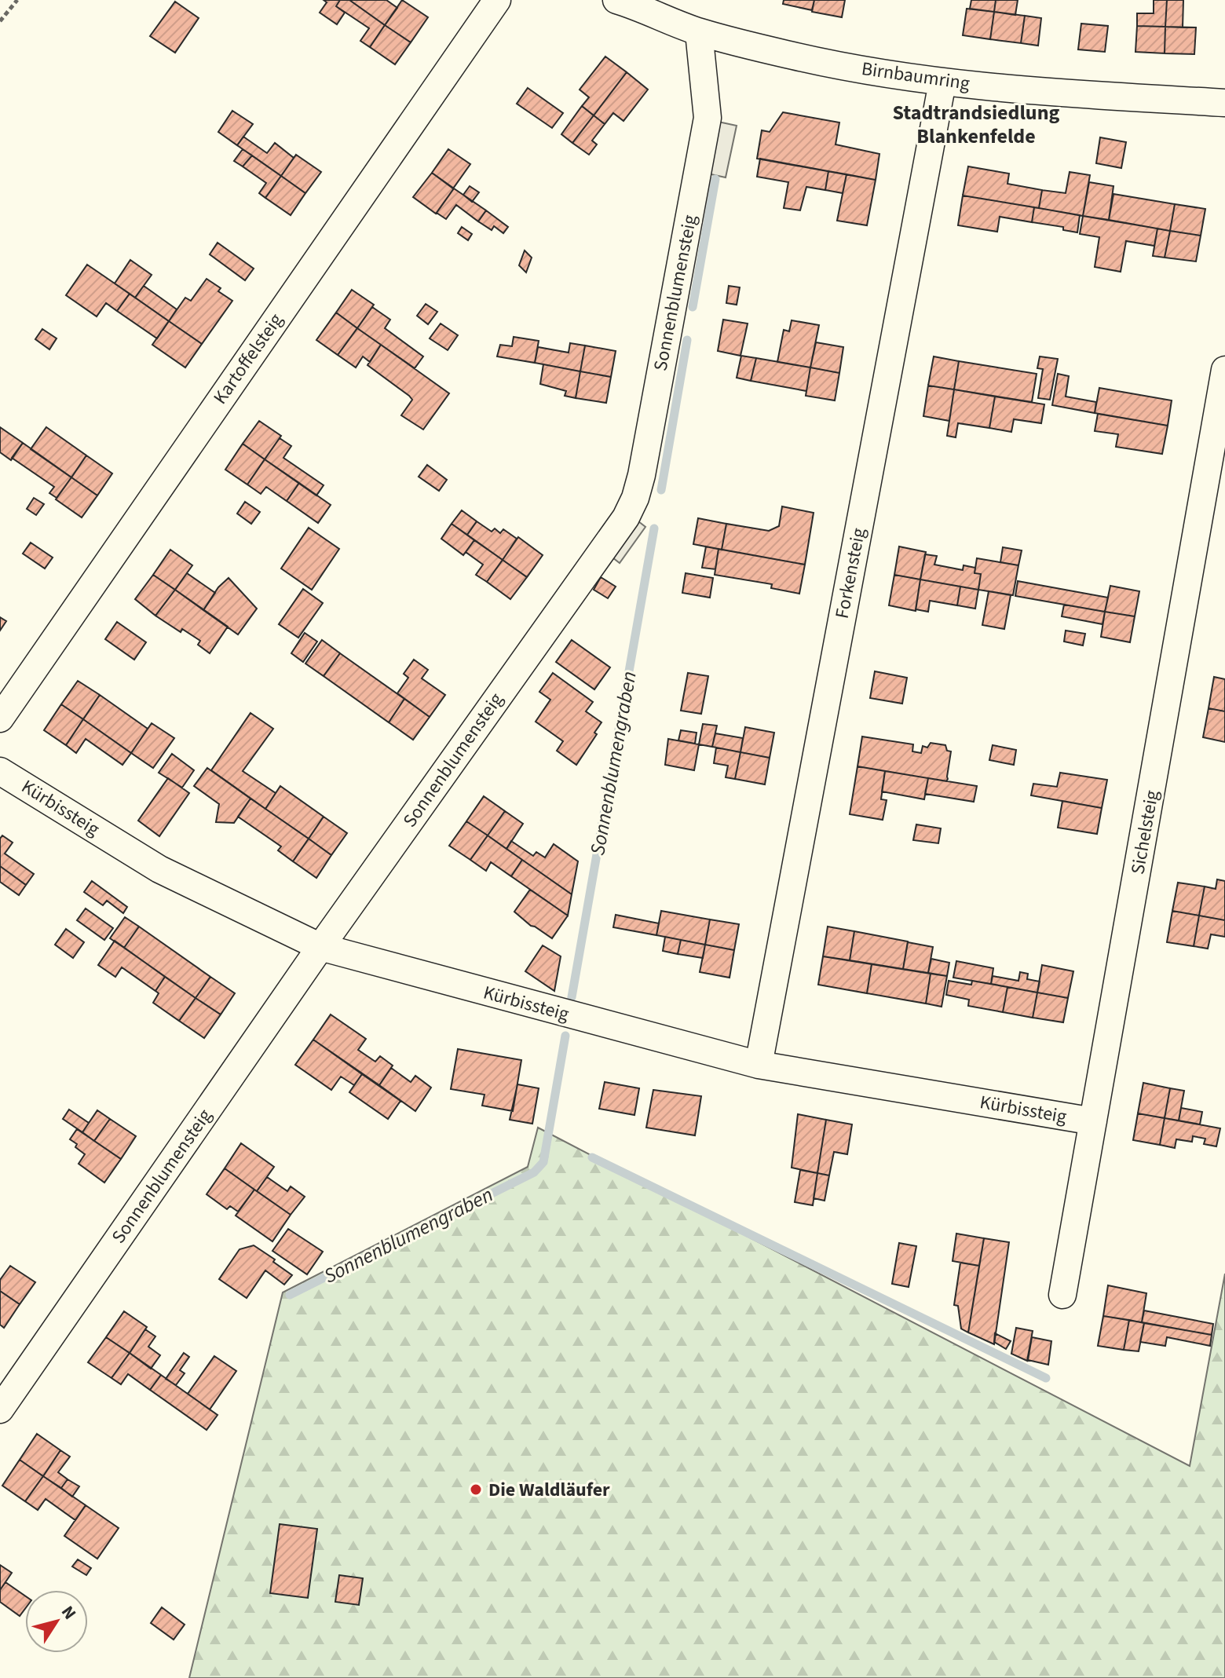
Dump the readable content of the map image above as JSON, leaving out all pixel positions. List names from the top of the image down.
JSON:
{
  "streets": {
    "street": [
      "Birnbaumring",
      "Sonnenblumensteig",
      "Kartoffelsteig",
      "Forkensteig",
      "Kürbissteig",
      "Sichelsteig"
    ]
  },
  "crossings": [
    ["Birnbaumring", "Sonnenblumensteig"],
    ["Birnbaumring", "Forkensteig"],
    ["Sonnenblumensteig", "Kürbissteig"],
    ["Forkensteig", "Kürbissteig"],
    ["Kürbissteig", "Sichelsteig"]
  ],
  "districts": ["Stadtrandsiedlung Blankenfelde"],
  "water": ["Sonnenblumengraben"],
  "places": ["Die Waldläufer"],
  "north": "top right"
}
